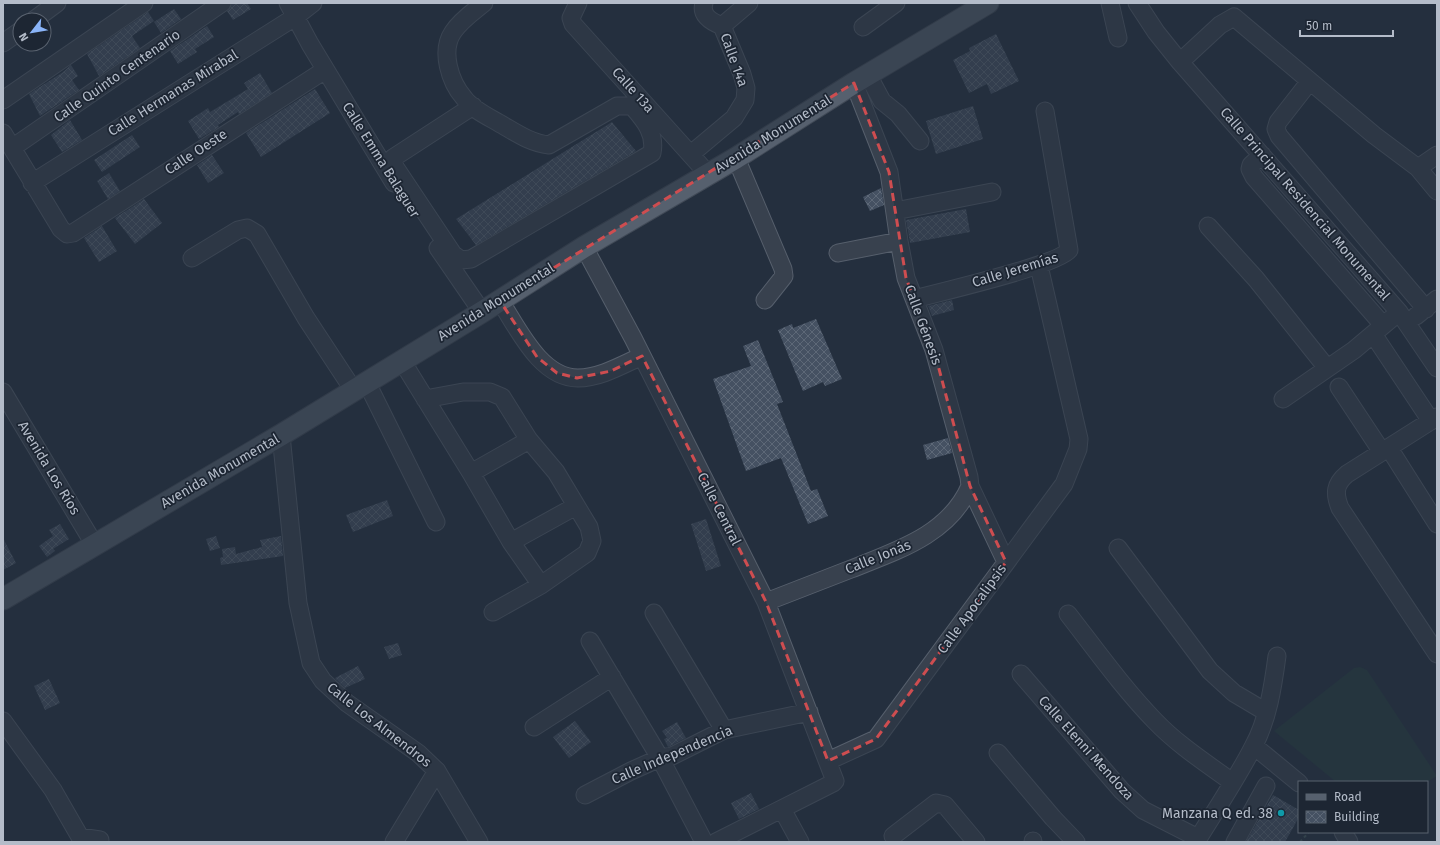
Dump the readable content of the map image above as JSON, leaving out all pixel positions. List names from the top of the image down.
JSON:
{
  "streets": {
    "main road": ["Avenida Monumental"],
    "street": [
      "Calle 14a",
      "Calle Quinto Centenario",
      "Calle 13a",
      "Calle Hermanas Mirabal",
      "Calle Oeste",
      "Calle Emma Balaguer",
      "Calle Principal Residencial Monumental",
      "Calle Jeremías",
      "Calle Génesis",
      "Avenida Los Ríos",
      "Calle Central",
      "Calle Jonás",
      "Calle Apocalipsis",
      "Calle Los Almendros",
      "Calle Elenni Mendoza",
      "Calle Independencia"
    ]
  },
  "crossings": [
    ["Calle 14a", "Calle 13a"],
    ["Calle 13a", "Avenida Monumental"],
    ["Calle Hermanas Mirabal", "Calle Oeste"],
    ["Calle Hermanas Mirabal", "Calle Emma Balaguer"],
    ["Avenida Monumental", "Calle Emma Balaguer"],
    ["Avenida Monumental", "Calle Génesis"],
    ["Avenida Monumental", "Avenida Los Ríos"],
    ["Avenida Monumental", "Calle Central"],
    ["Avenida Monumental", "Calle Los Almendros"],
    ["Calle Oeste", "Calle Emma Balaguer"],
    ["Calle Jeremías", "Calle Génesis"],
    ["Calle Jeremías", "Calle Apocalipsis"],
    ["Calle Génesis", "Calle Jonás"],
    ["Calle Génesis", "Calle Apocalipsis"],
    ["Calle Central", "Calle Jonás"],
    ["Calle Central", "Calle Apocalipsis"],
    ["Calle Central", "Calle Independencia"]
  ],
  "places": ["Manzana Q ed. 38"],
  "legend": ["Road", "Building"],
  "scale_bar": "50 m",
  "north": "bottom left"
}
